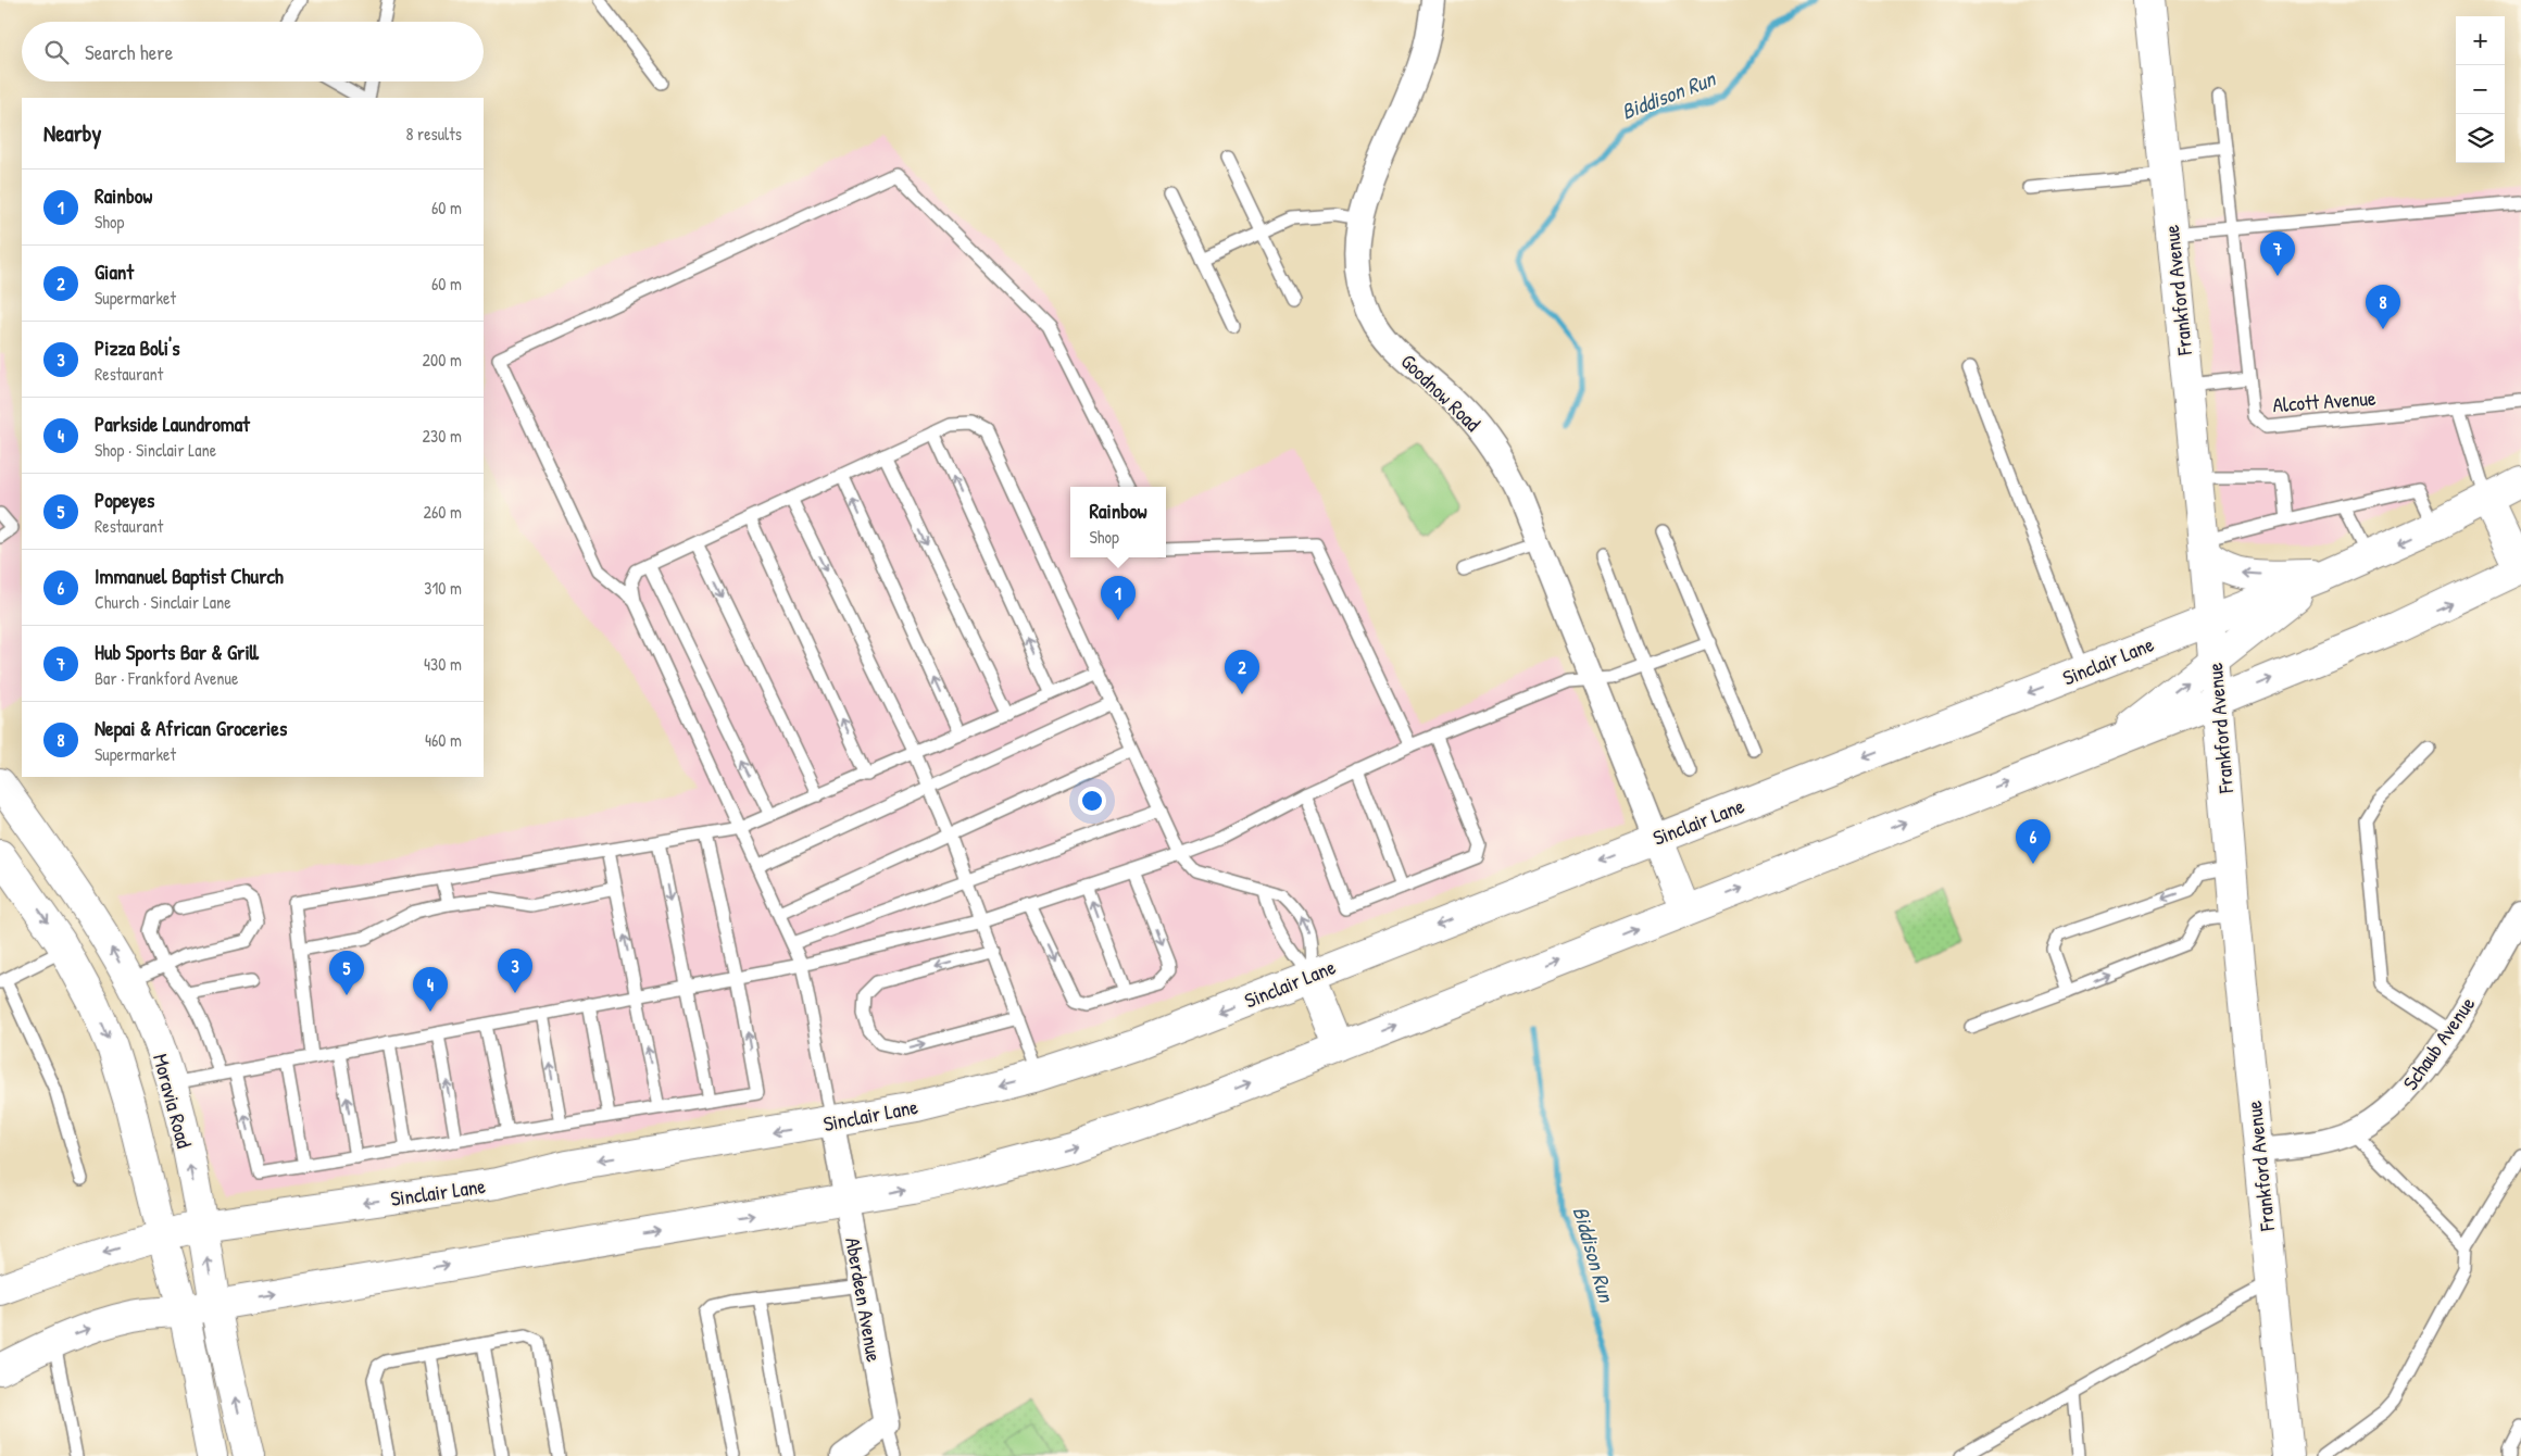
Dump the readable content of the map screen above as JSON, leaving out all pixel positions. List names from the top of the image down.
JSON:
{
  "streets": {
    "street": [
      "Frankford Avenue",
      "Goodnow Road",
      "Sinclair Lane",
      "Schaub Avenue",
      "Moravia Road",
      "Aberdeen Avenue"
    ],
    "lane": ["Alcott Avenue"]
  },
  "crossings": [
    ["Frankford Avenue", "Sinclair Lane"],
    ["Frankford Avenue", "Schaub Avenue"],
    ["Goodnow Road", "Sinclair Lane"],
    ["Sinclair Lane", "Moravia Road"],
    ["Sinclair Lane", "Aberdeen Avenue"]
  ],
  "water": ["Biddison Run"],
  "page": {
    "map_buttons": ["+", "−"],
    "search": "Search here",
    "heading": ["Nearby", "8 results"],
    "list": [
      {
        "mark": "1",
        "name": "Rainbow",
        "note": "Shop",
        "value": "60 m"
      },
      {
        "mark": "2",
        "name": "Giant",
        "note": "Supermarket",
        "value": "60 m"
      },
      {
        "mark": "3",
        "name": "Pizza Boli's",
        "note": "Restaurant",
        "value": "200 m"
      },
      {
        "mark": "4",
        "name": "Parkside Laundromat",
        "note": "Shop · Sinclair Lane",
        "value": "230 m"
      },
      {
        "mark": "5",
        "name": "Popeyes",
        "note": "Restaurant",
        "value": "260 m"
      },
      {
        "mark": "6",
        "name": "Immanuel Baptist Church",
        "note": "Church · Sinclair Lane",
        "value": "310 m"
      },
      {
        "mark": "7",
        "name": "Hub Sports Bar & Grill",
        "note": "Bar · Frankford Avenue",
        "value": "430 m"
      },
      {
        "mark": "8",
        "name": "Nepai & African Groceries",
        "note": "Supermarket",
        "value": "460 m"
      }
    ],
    "pins": [
      "7",
      "8",
      "1",
      "2",
      "6",
      "3",
      "5",
      "4"
    ],
    "popup": ["Rainbow", "Shop"]
  }
}
